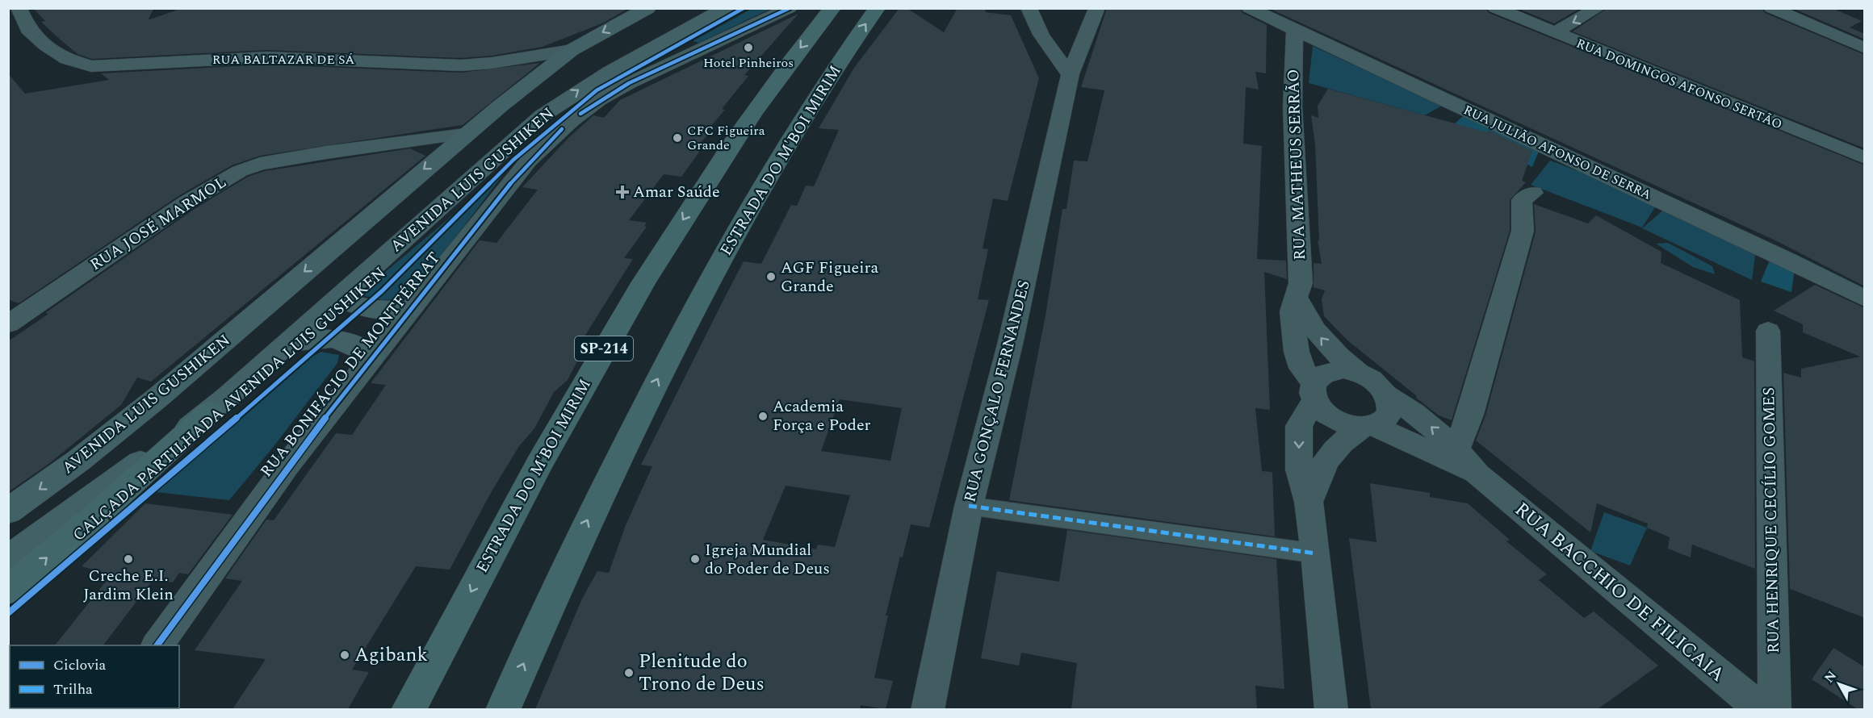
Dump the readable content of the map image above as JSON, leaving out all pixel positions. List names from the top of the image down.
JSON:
{
  "streets": {
    "main road": ["ESTRADA DO M'BOI MIRIM", "AVENIDA LUIS GUSHIKEN", "SP-214"],
    "street": [
      "RUA BALTAZAR DE SÁ",
      "RUA DOMINGOS AFONSO SERTÃO",
      "RUA JULIÃO AFONSO DE SERRA",
      "RUA MATHEUS SERRÃO",
      "RUA JOSÉ MARMOL",
      "RUA BONIFÁCIO DE MONTFÉRRAT",
      "RUA GONÇALO FERNANDES",
      "RUA HENRIQUE CECÍLIO GOMES",
      "RUA BACCHIO DE FILICAIA"
    ],
    "cycle path": ["CALÇADA PARTILHADA AVENIDA LUIS GUSHIKEN"]
  },
  "crossings": [
    ["RUA BALTAZAR DE SÁ", "AVENIDA LUIS GUSHIKEN"],
    ["RUA JULIÃO AFONSO DE SERRA", "RUA MATHEUS SERRÃO"],
    ["RUA MATHEUS SERRÃO", "RUA BACCHIO DE FILICAIA"],
    ["AVENIDA LUIS GUSHIKEN", "RUA JOSÉ MARMOL"]
  ],
  "places": {
    "other": [
      "Hotel Pinheiros",
      "CFC Figueira Grande",
      "AGF Figueira Grande",
      "Academia Força e Poder",
      "Creche E.I. Jardim Klein",
      "Igreja Mundial do Poder de Deus",
      "Agibank",
      "Plenitude do Trono de Deus"
    ],
    "health": ["Amar Saúde"]
  },
  "legend": ["Ciclovia", "Trilha"],
  "north": "top left"
}
